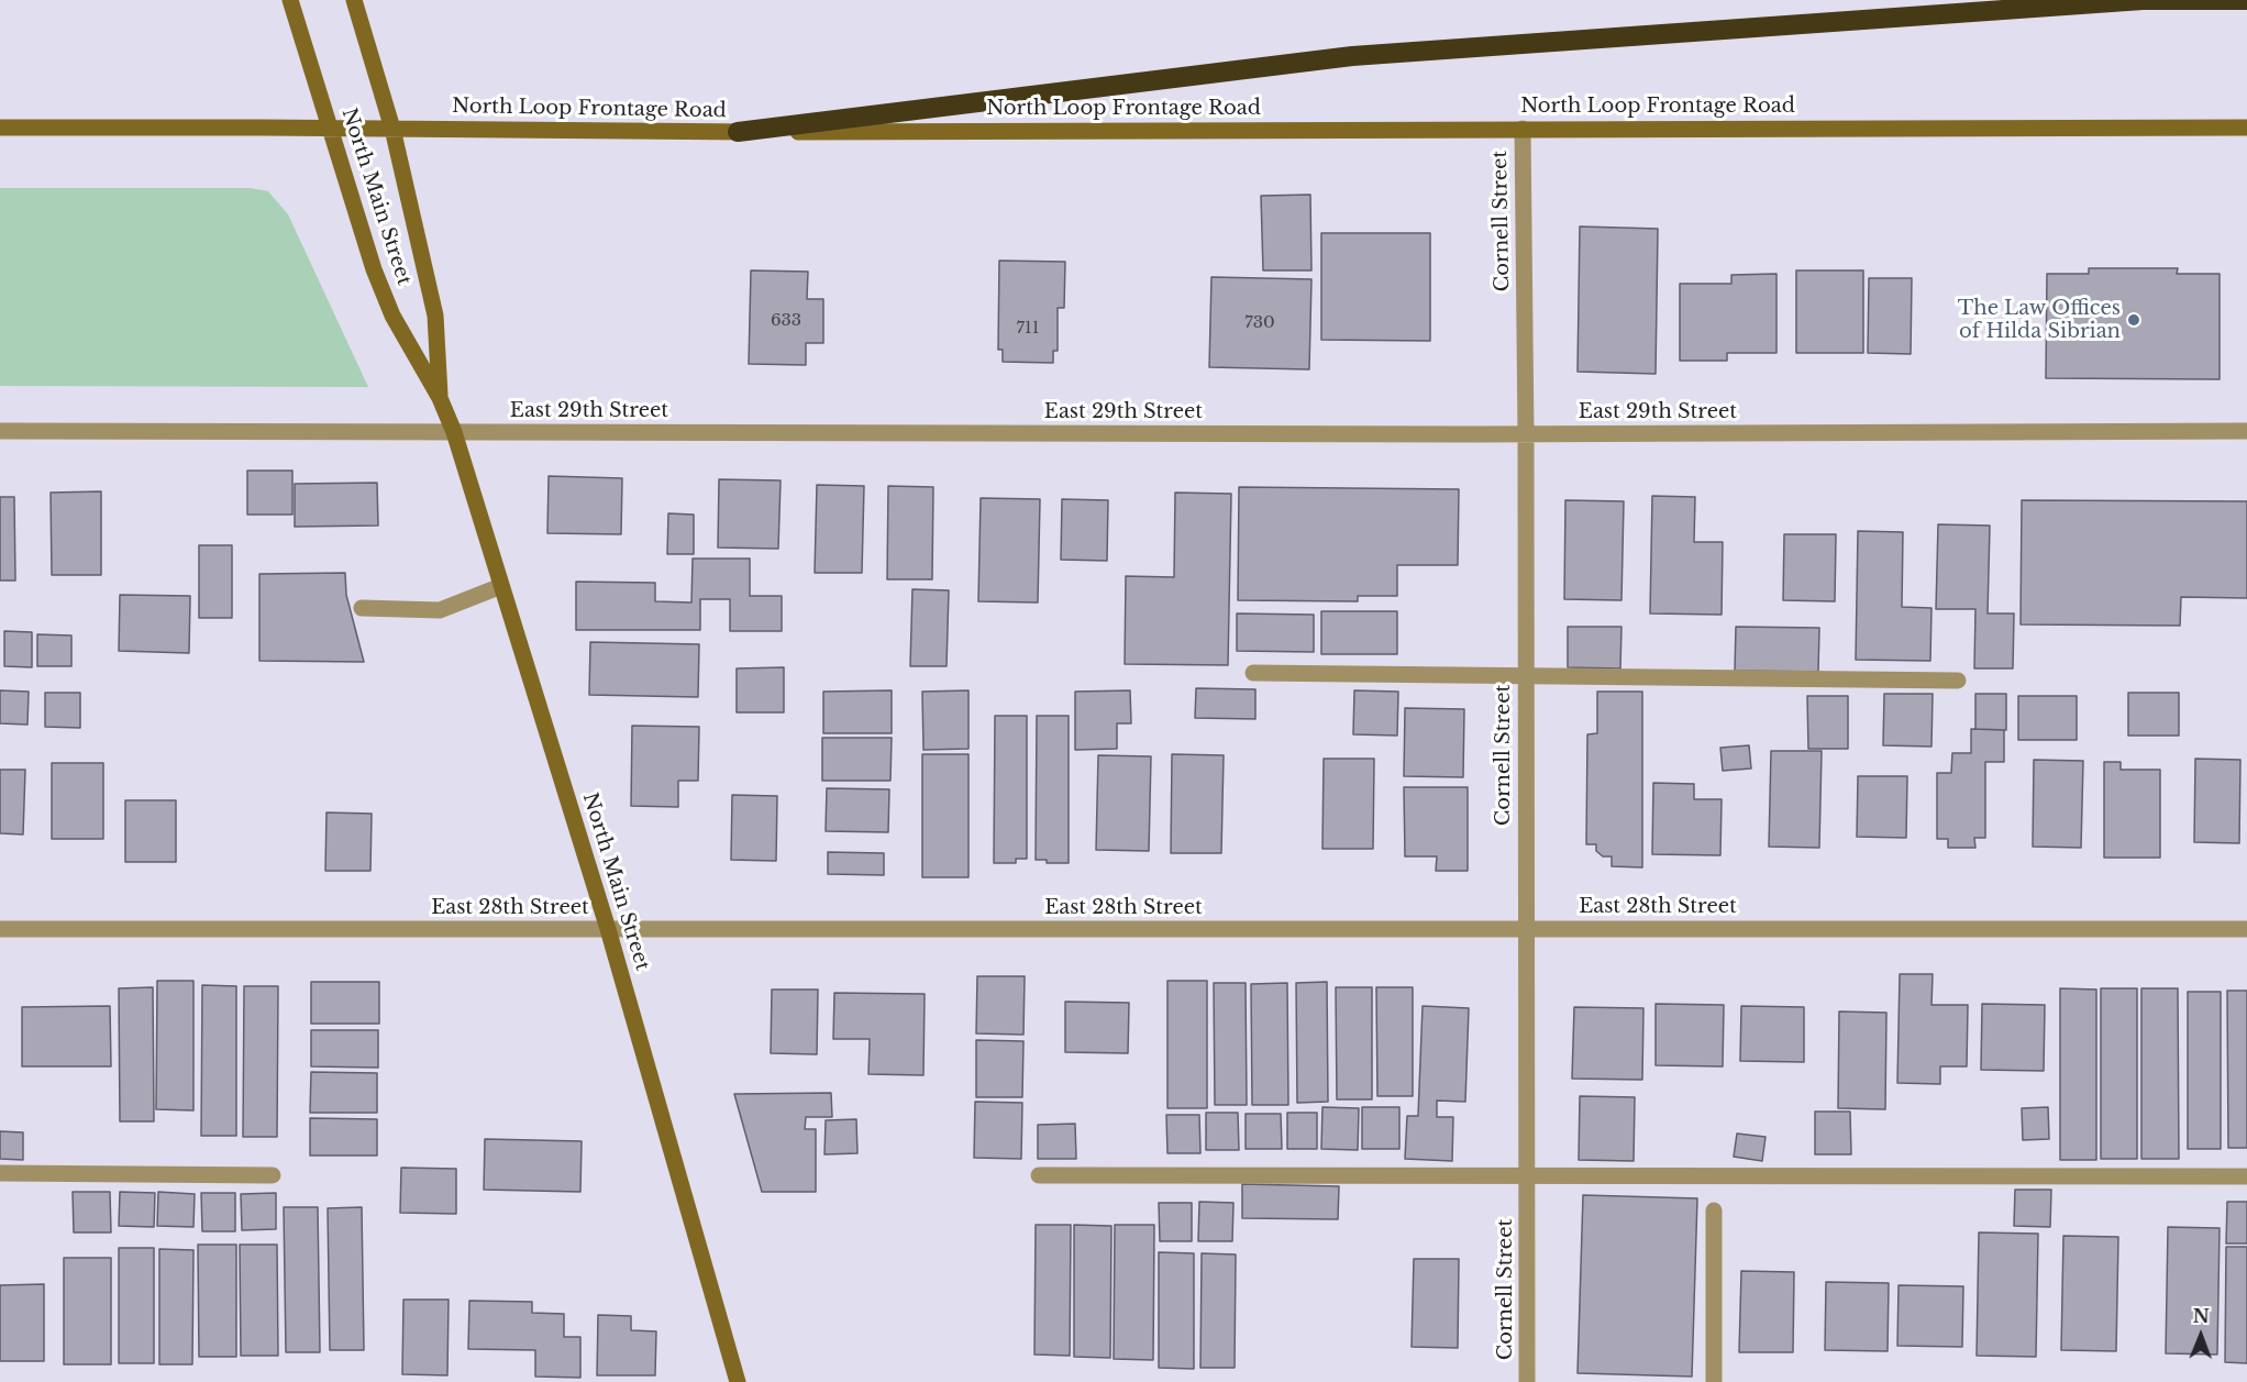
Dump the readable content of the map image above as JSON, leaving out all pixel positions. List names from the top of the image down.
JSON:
{
  "streets": {
    "main road": ["North Loop Frontage Road", "North Main Street"],
    "street": ["Cornell Street", "East 29th Street", "East 28th Street"]
  },
  "crossings": [
    ["North Loop Frontage Road", "North Main Street"],
    ["North Loop Frontage Road", "Cornell Street"],
    ["North Main Street", "East 29th Street"],
    ["North Main Street", "East 28th Street"],
    ["Cornell Street", "East 29th Street"],
    ["Cornell Street", "East 28th Street"]
  ],
  "places": ["The Law Offices of Hilda Sibrian"],
  "house_numbers": ["633", "730", "711"],
  "north": "top"
}
